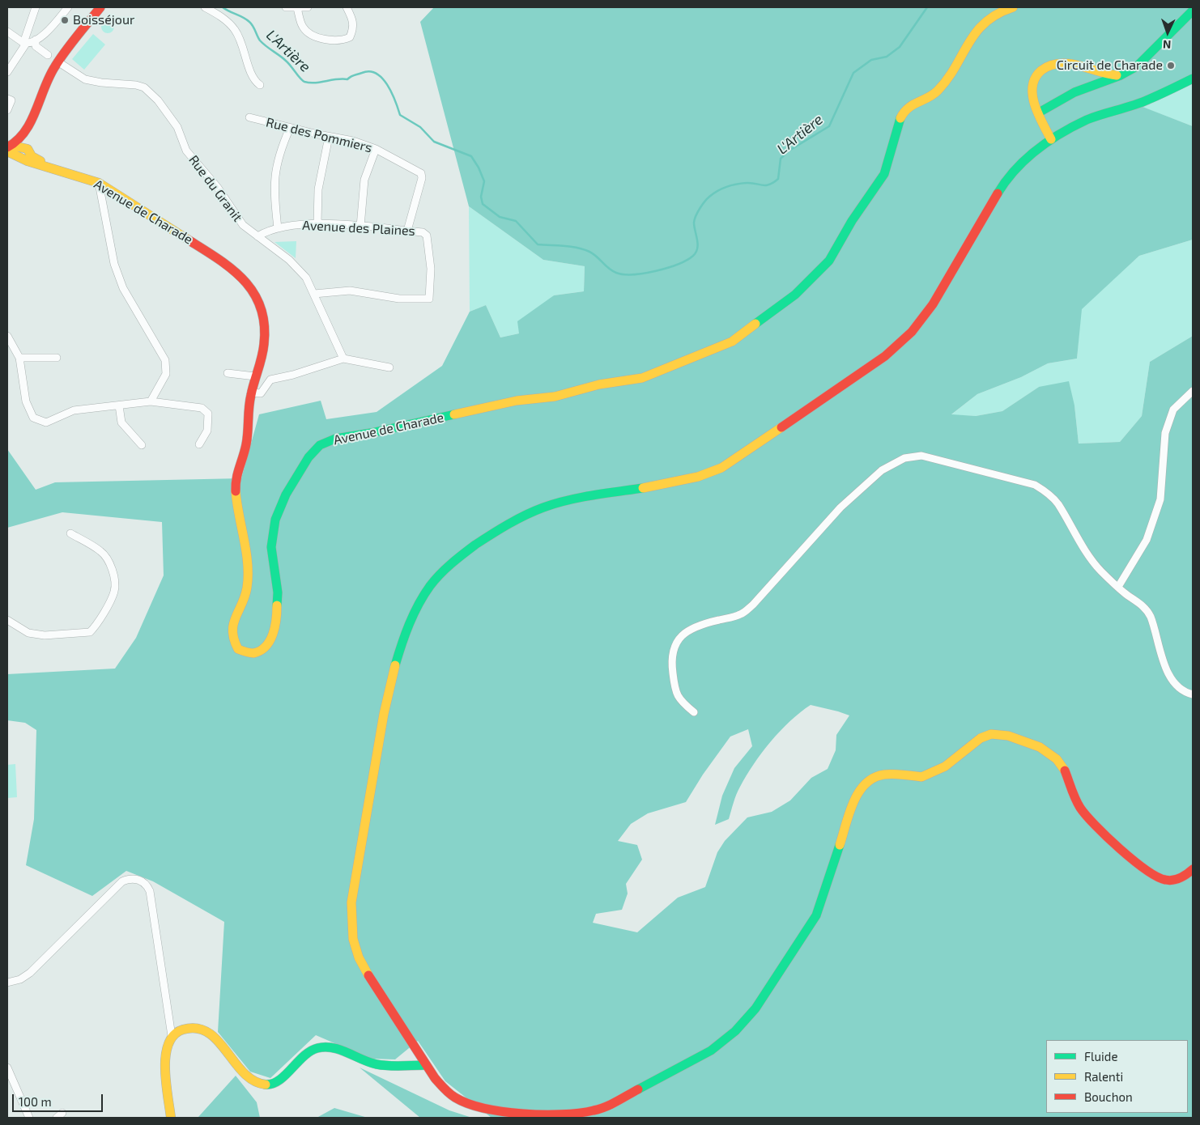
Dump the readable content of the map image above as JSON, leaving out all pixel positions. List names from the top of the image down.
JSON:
{
  "streets": {
    "street": [
      "Rue des Pommiers",
      "Rue du Granit",
      "Avenue de Charade",
      "Avenue des Plaines"
    ]
  },
  "crossings": [
    ["Rue des Pommiers", "Avenue des Plaines"],
    ["Rue du Granit", "Avenue des Plaines"]
  ],
  "water": ["L'Artière"],
  "places": ["Boisséjour", "Circuit de Charade"],
  "legend": ["Fluide", "Ralenti", "Bouchon"],
  "scale_bar": "100 m",
  "north": "bottom"
}
